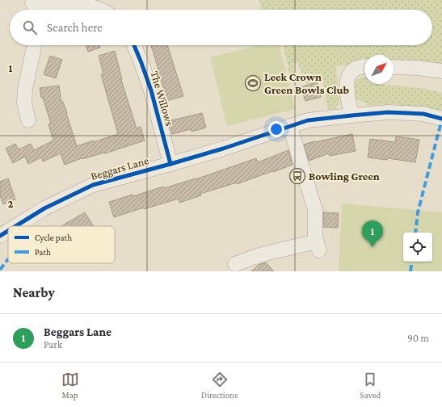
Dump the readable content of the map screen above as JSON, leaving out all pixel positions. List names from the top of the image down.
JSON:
{
  "streets": {
    "street": ["The Willows", "Beggars Lane"]
  },
  "crossings": [
    ["The Willows", "Beggars Lane"]
  ],
  "places": {
    "sports": ["Leek Crown Green Bowls Club"],
    "bus stop": ["Bowling Green"]
  },
  "legend": ["Cycle path", "Path"],
  "north": "top right",
  "page": {
    "search": "Search here",
    "pins": "1",
    "heading": "Nearby",
    "list": [
      {
        "mark": "1",
        "name": "Beggars Lane",
        "note": "Park",
        "value": "90 m"
      }
    ],
    "nav": ["Map", "Directions", "Saved"]
  },
  "grid": {
    "rows": ["1", "2"]
  }
}
